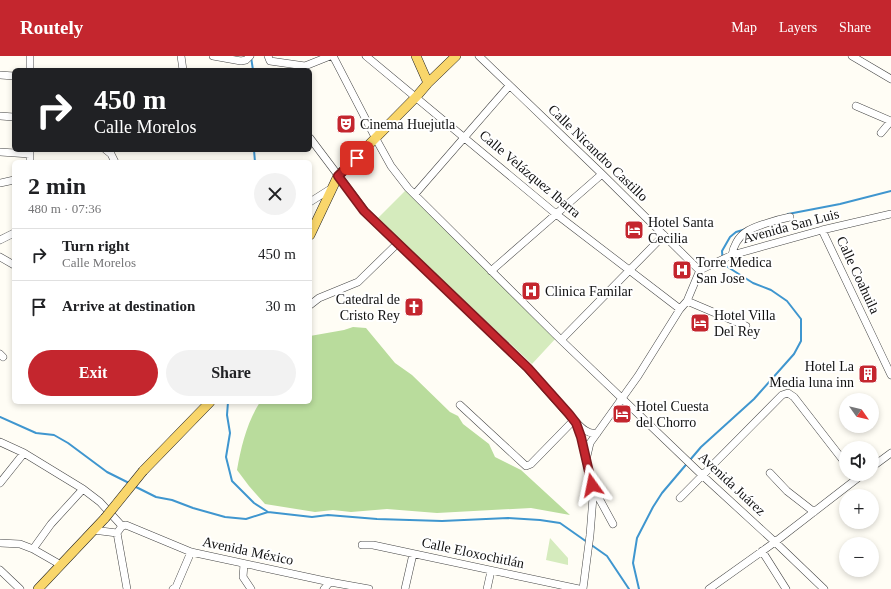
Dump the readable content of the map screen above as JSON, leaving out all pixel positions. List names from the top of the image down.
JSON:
{
  "streets": {
    "street": [
      "Calle Nicandro Castillo",
      "Calle Velázquez Ibarra",
      "Avenida San Luis",
      "Calle Coahuila",
      "Avenida Juárez",
      "Avenida México",
      "Calle Eloxochitlán"
    ]
  },
  "crossings": [
    ["Calle Nicandro Castillo", "Avenida San Luis"],
    ["Avenida San Luis", "Calle Coahuila"]
  ],
  "places": {
    "theatre": ["Cinema Huejutla"],
    "hotel": ["Hotel Santa Cecilia", "Hotel Villa Del Rey", "Hotel Cuesta del Chorro"],
    "hospital": ["Torre Medica San Jose", "Clinica Familar"],
    "church": ["Catedral de Cristo Rey"],
    "building": ["Hotel La Media luna inn"]
  },
  "north": "bottom right",
  "page": {
    "header": "Routely",
    "nav": ["Map", "Layers", "Share"],
    "turn": ["450 m", "Calle Morelos"],
    "heading": ["2 min", "480 m · 07:36"],
    "list": [
      {
        "name": "Turn right",
        "note": "Calle Morelos",
        "value": "450 m"
      },
      {
        "name": "Arrive at destination",
        "value": "30 m"
      }
    ],
    "buttons": ["Exit", "Share"],
    "map_buttons": ["+", "−"]
  }
}
